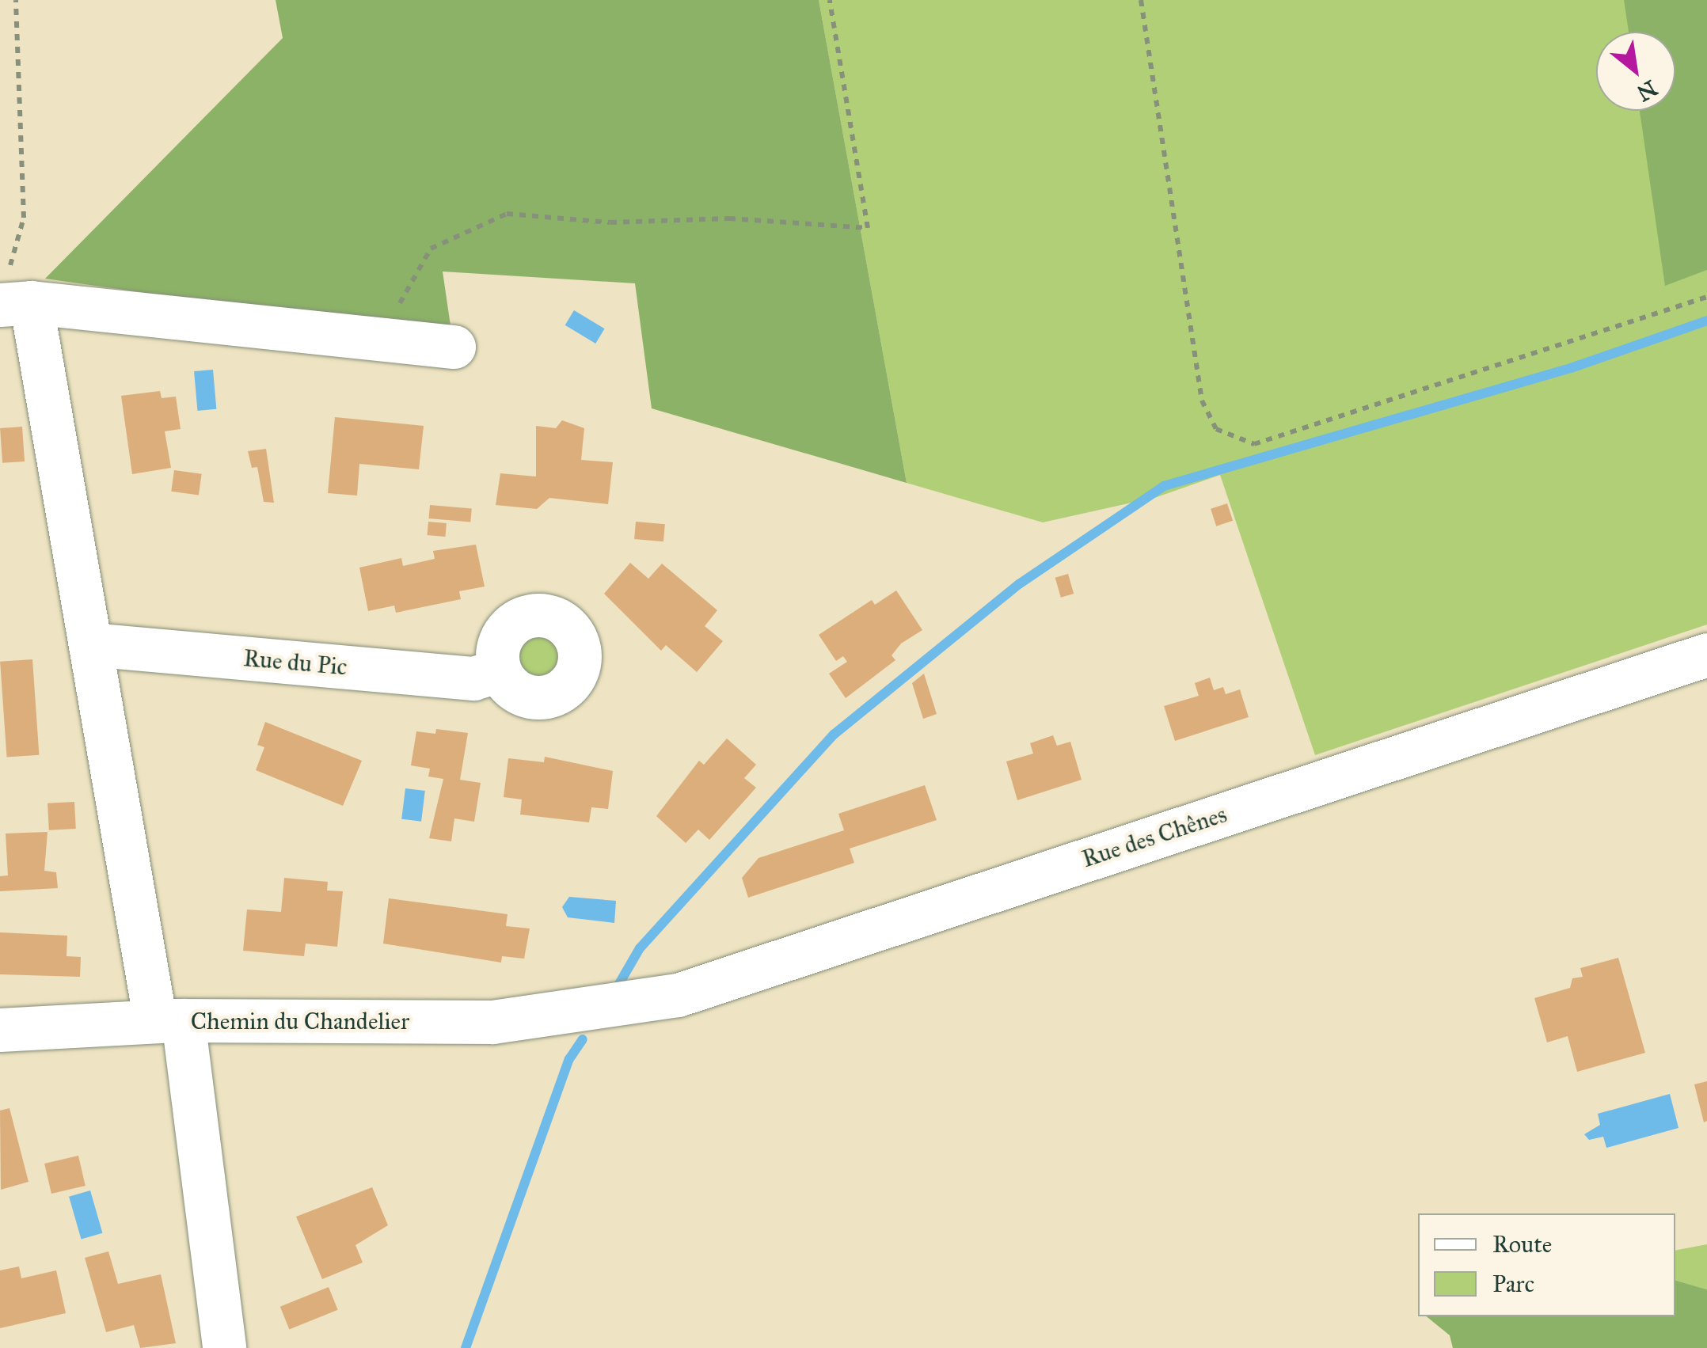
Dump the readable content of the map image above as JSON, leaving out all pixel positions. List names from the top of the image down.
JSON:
{
  "streets": {
    "street": ["Rue du Pic", "Rue des Chênes", "Chemin du Chandelier"]
  },
  "crossings": [
    ["Rue des Chênes", "Chemin du Chandelier"]
  ],
  "legend": ["Route", "Parc"],
  "north": "bottom right"
}
